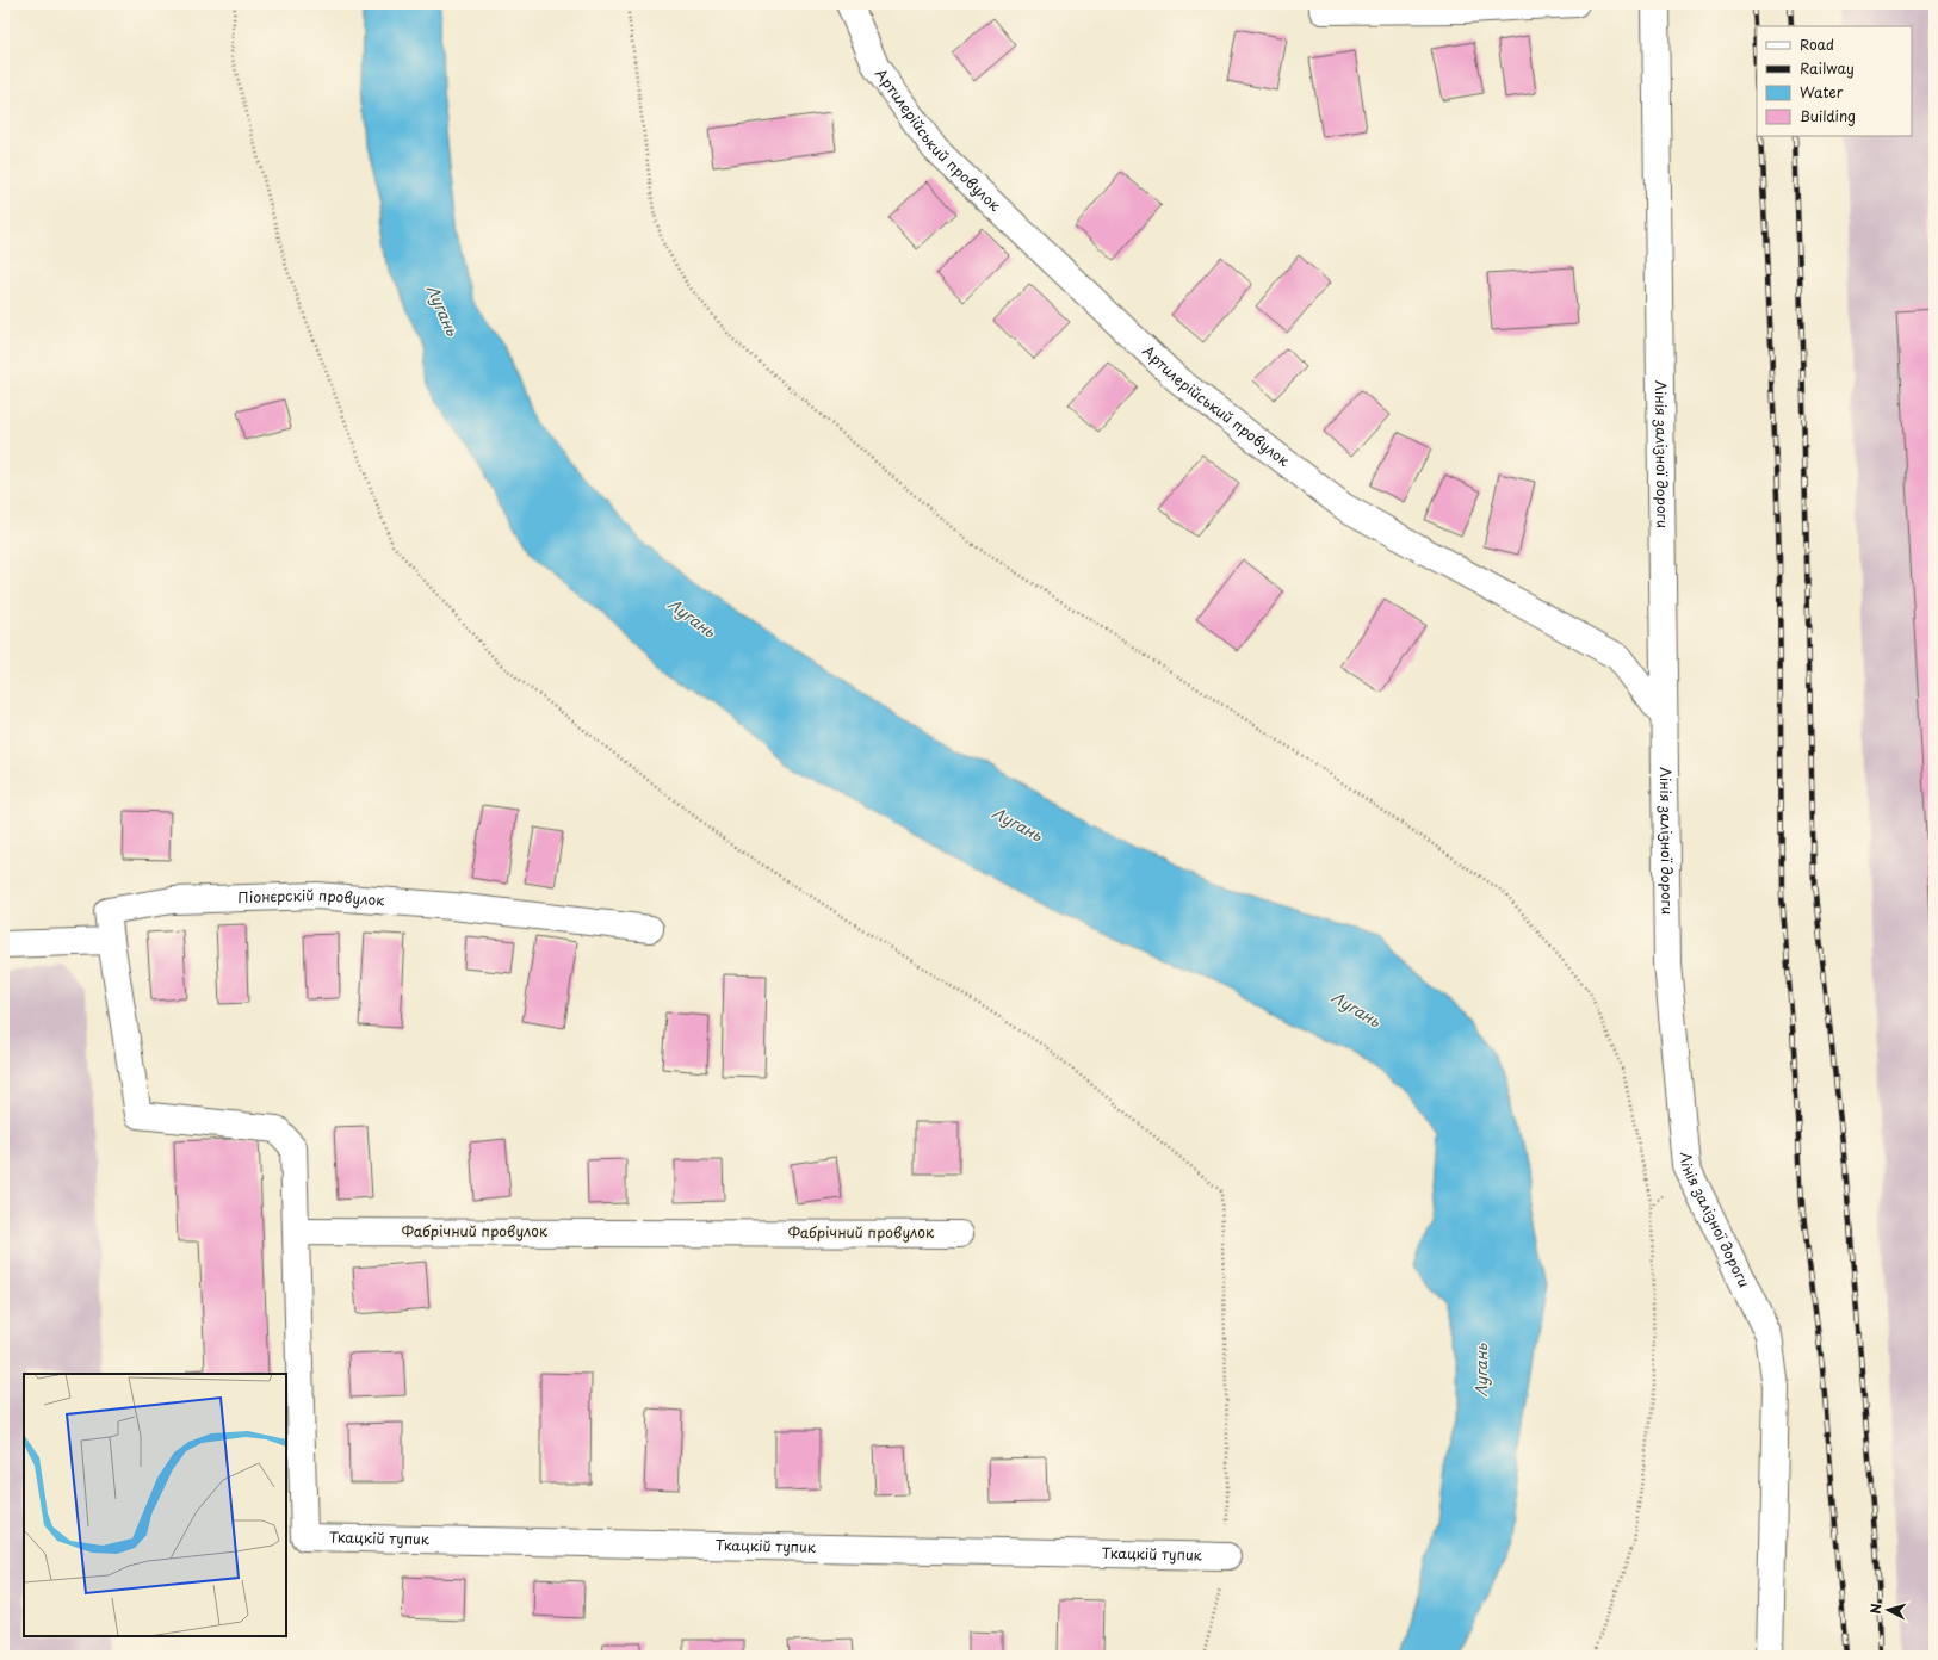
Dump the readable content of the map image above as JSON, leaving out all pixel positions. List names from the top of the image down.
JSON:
{
  "streets": {
    "street": [
      "Артилерійський провулок",
      "Лінія залізної дороги",
      "Піонєрскій провулок",
      "Фабрічний провулок",
      "Ткацкій тупик"
    ]
  },
  "crossings": [
    ["Артилерійський провулок", "Лінія залізної дороги"],
    ["Фабрічний провулок", "Ткацкій тупик"]
  ],
  "water": ["Лугань"],
  "legend": [
    "Road",
    "Railway",
    "Water",
    "Building"
  ],
  "north": "left"
}
